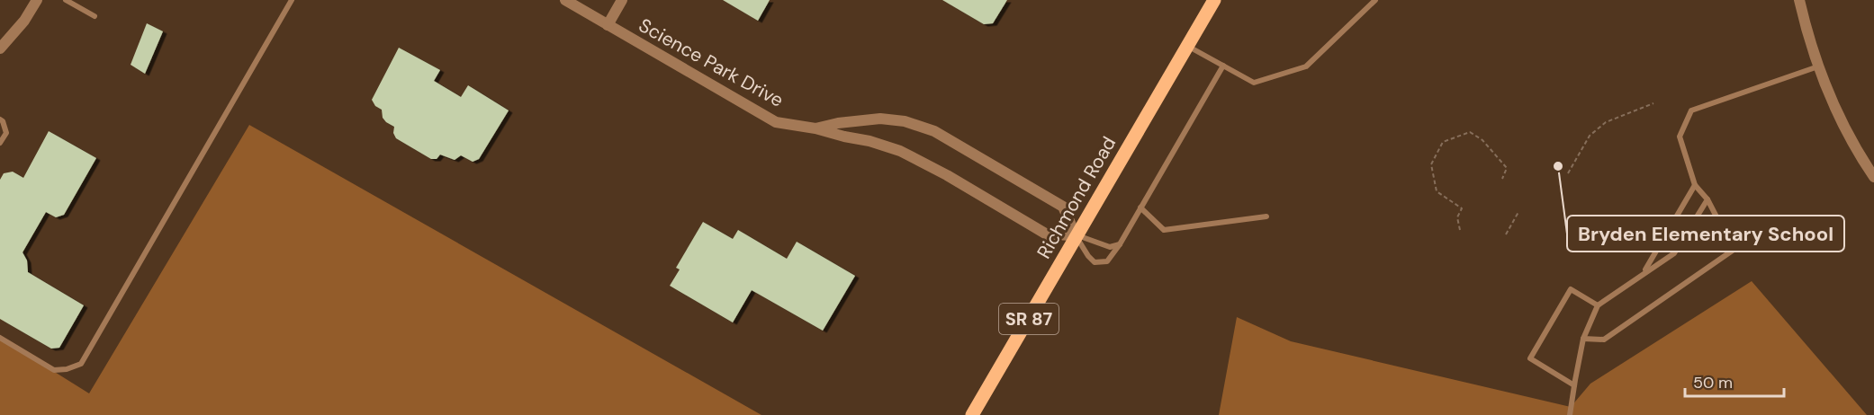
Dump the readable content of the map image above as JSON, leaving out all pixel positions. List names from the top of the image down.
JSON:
{
  "streets": {
    "main road": ["Richmond Road", "SR 87"],
    "street": ["Science Park Drive"]
  },
  "crossings": [
    ["Science Park Drive", "Richmond Road"]
  ],
  "places": ["Bryden Elementary School"],
  "scale_bar": "50 m"
}
